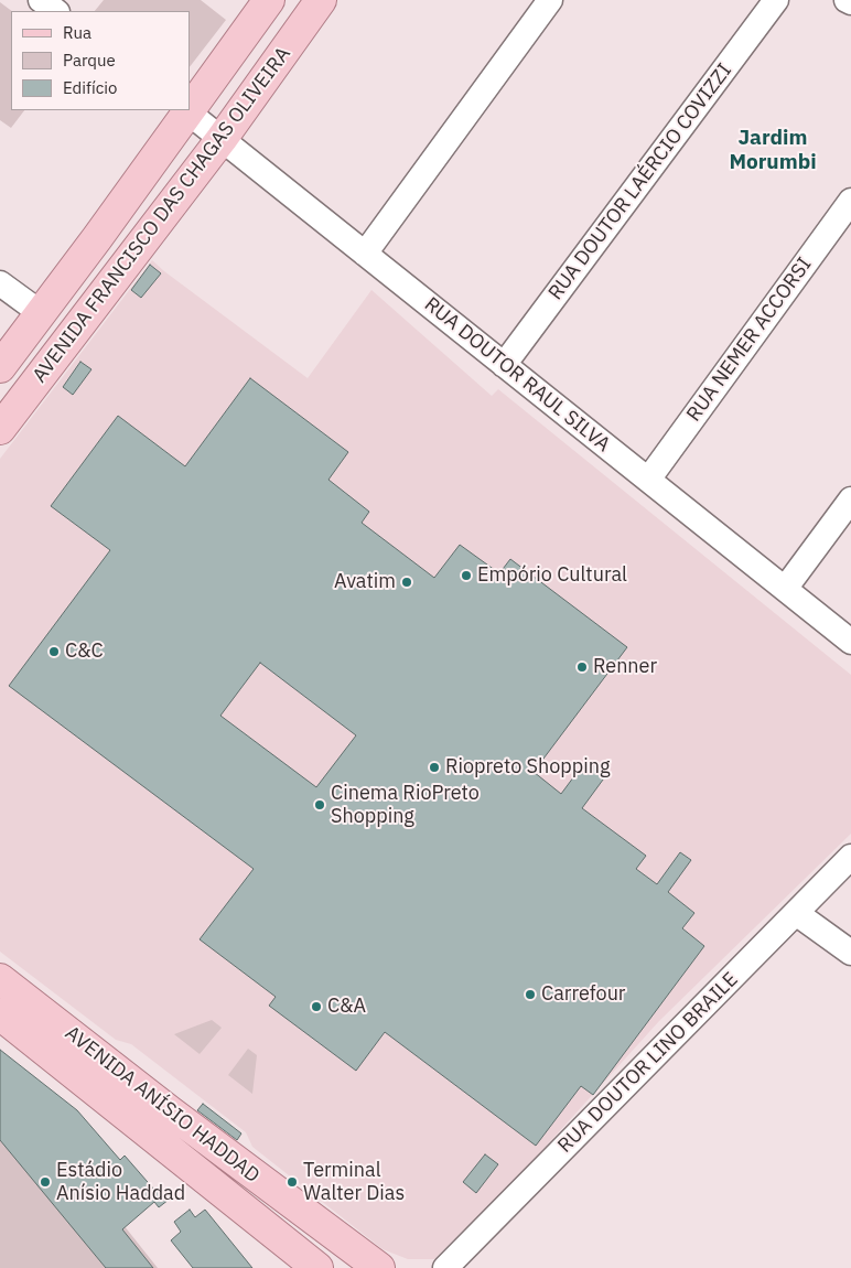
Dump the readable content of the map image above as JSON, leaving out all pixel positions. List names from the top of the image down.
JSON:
{
  "streets": {
    "main road": ["AVENIDA FRANCISCO DAS CHAGAS OLIVEIRA", "AVENIDA ANÍSIO HADDAD"],
    "street": [
      "RUA DOUTOR LAÉRCIO COVIZZI",
      "RUA NEMER ACCORSI",
      "RUA DOUTOR RAUL SILVA",
      "RUA DOUTOR LINO BRAILE"
    ]
  },
  "crossings": [
    ["RUA DOUTOR LAÉRCIO COVIZZI", "RUA DOUTOR RAUL SILVA"],
    ["AVENIDA FRANCISCO DAS CHAGAS OLIVEIRA", "RUA DOUTOR RAUL SILVA"],
    ["RUA NEMER ACCORSI", "RUA DOUTOR RAUL SILVA"]
  ],
  "districts": ["Jardim Morumbi"],
  "places": [
    "Empório Cultural",
    "Avatim",
    "C&C",
    "Renner",
    "Riopreto Shopping",
    "Cinema RioPreto Shopping",
    "Carrefour",
    "C&A",
    "Estádio Anísio Haddad",
    "Terminal Walter Dias"
  ],
  "legend": ["Rua", "Parque", "Edifício"]
}
